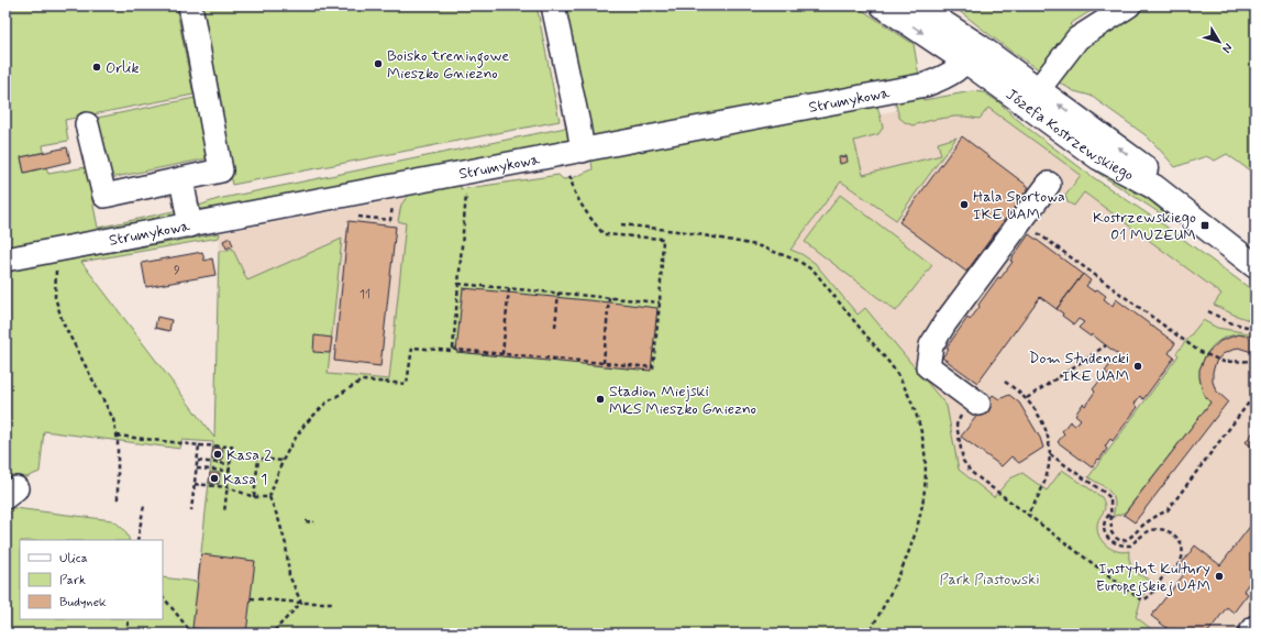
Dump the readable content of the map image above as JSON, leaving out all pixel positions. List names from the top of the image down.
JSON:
{
  "streets": {
    "main road": ["Józefa Kostrzewskiego"],
    "street": ["Strumykowa"]
  },
  "crossings": [
    ["Strumykowa", "Józefa Kostrzewskiego"]
  ],
  "parks": ["Park Piastowski"],
  "places": {
    "other": [
      "Boisko treningowe Mieszko Gniezno",
      "Orlik",
      "Hala Sportowa IKE UAM",
      "Dom Studencki IKE UAM",
      "Stadion Miejski MKS Mieszko Gniezno",
      "Kasa 2",
      "Kasa 1",
      "Instytut Kultury Europejskiej UAM"
    ],
    "transit": ["Kostrzewskiego 01 MUZEUM"]
  },
  "house_numbers": ["9", "11"],
  "legend": ["Ulica", "Park", "Budynek"],
  "north": "bottom right"
}
